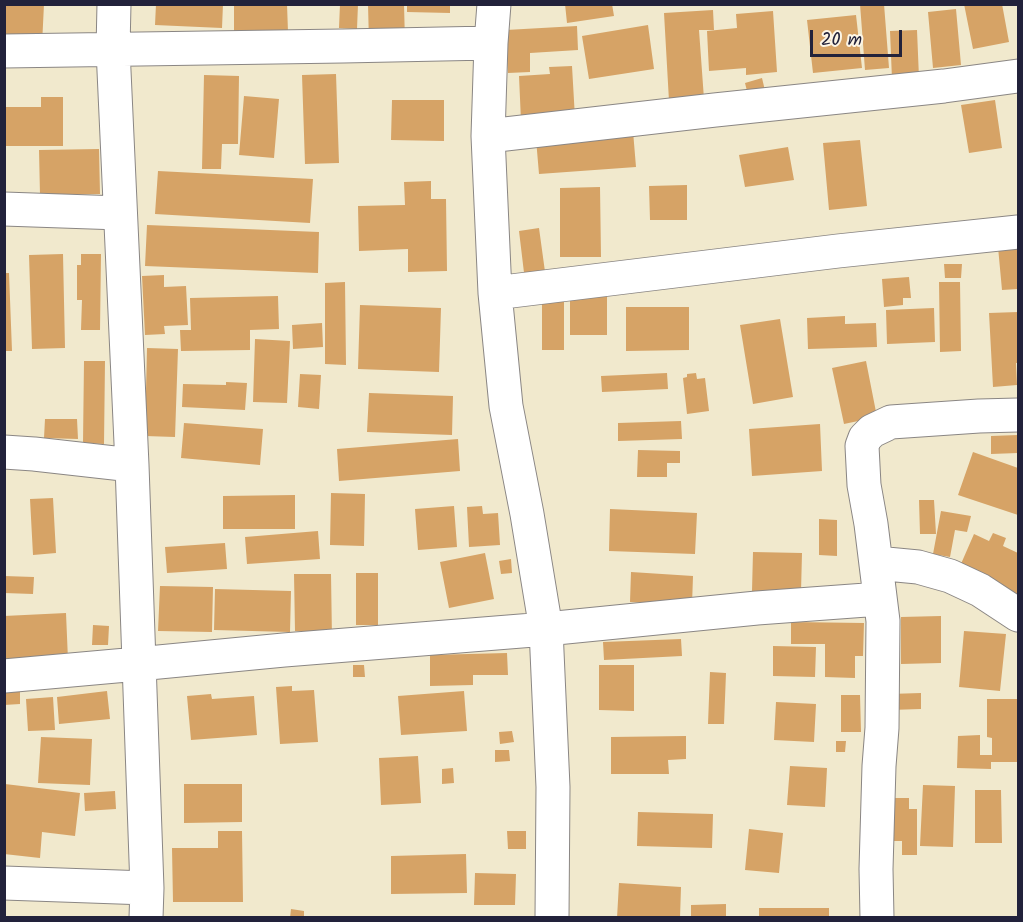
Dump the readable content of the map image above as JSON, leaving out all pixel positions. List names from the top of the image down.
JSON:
{
  "scale_bar": "20 m"
}
